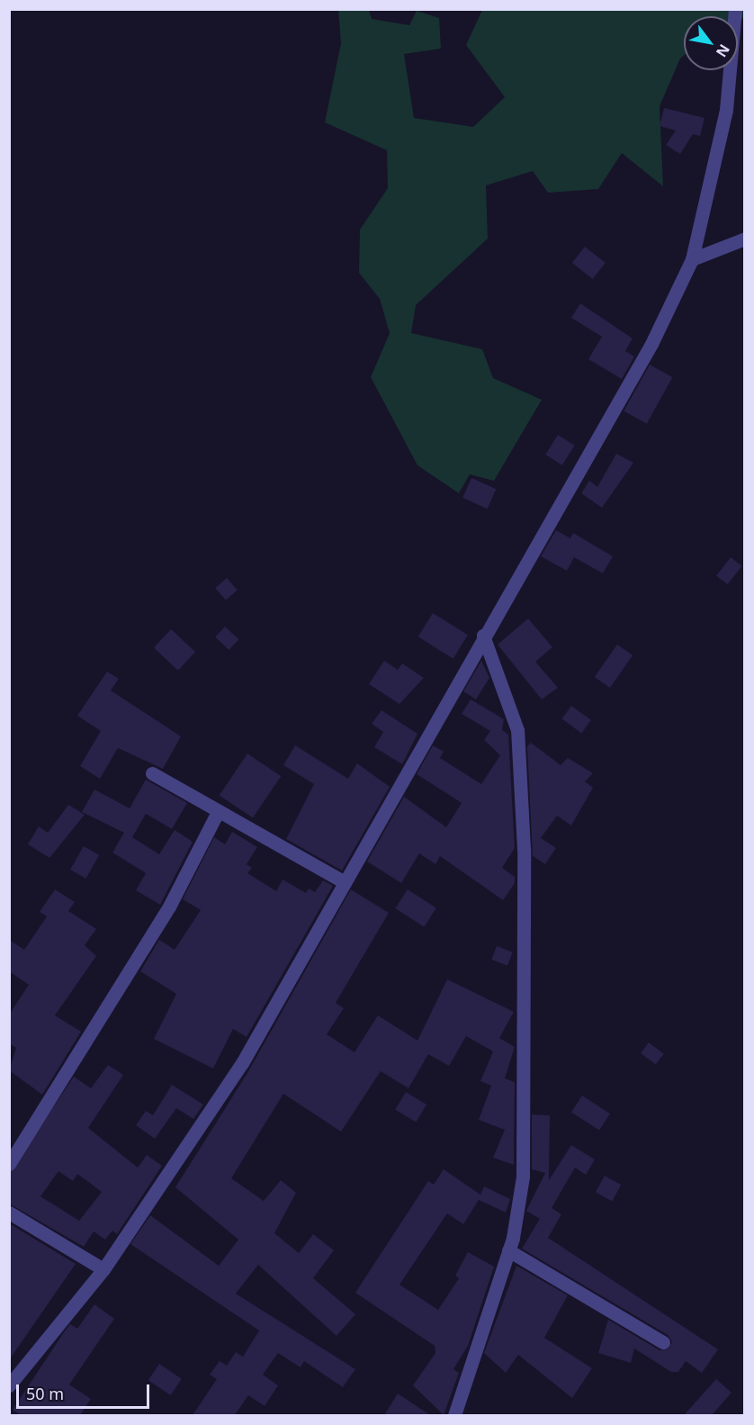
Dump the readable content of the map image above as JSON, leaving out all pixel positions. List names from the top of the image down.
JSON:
{
  "scale_bar": "50 m",
  "north": "bottom right"
}
